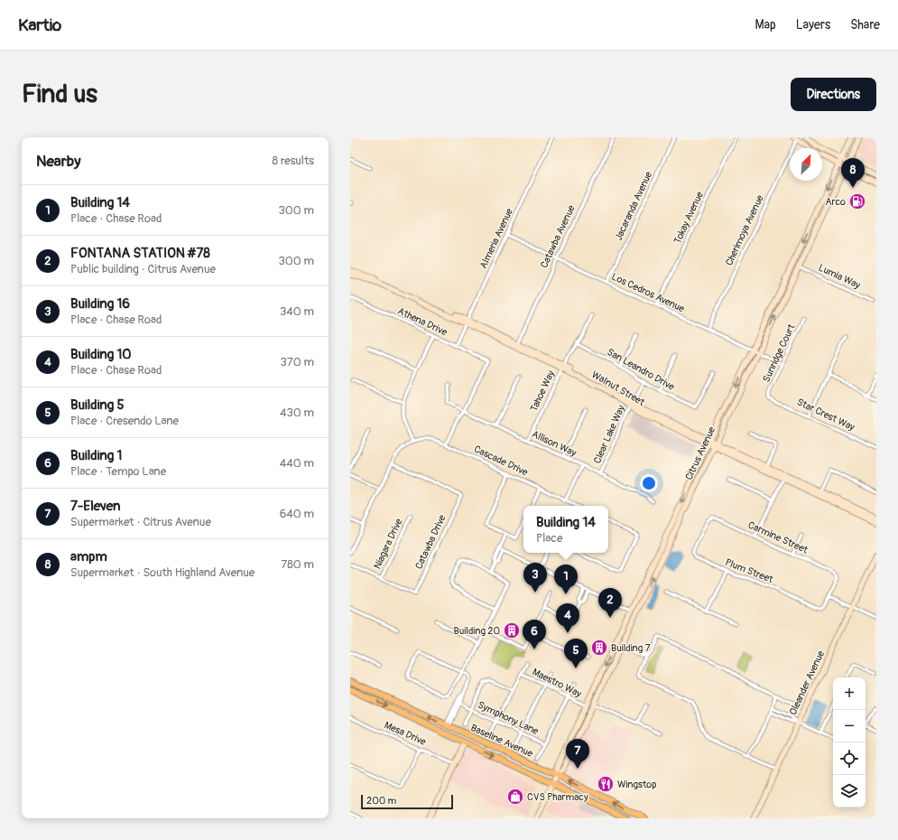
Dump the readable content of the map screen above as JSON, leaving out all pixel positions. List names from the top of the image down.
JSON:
{
  "streets": {
    "main road": ["Baseline Avenue"],
    "street": [
      "Jacaranda Avenue",
      "Tokay Avenue",
      "Cherimoya Avenue",
      "Catawba Avenue",
      "Almeria Avenue",
      "Lumia Way",
      "Los Cedros Avenue",
      "Athena Drive",
      "Sunridge Court",
      "San Leandro Drive",
      "Walnut Street",
      "Tahoe Way",
      "Star Crest Way",
      "Clear Lake Way",
      "Allison Way",
      "Citrus Avenue",
      "Cascade Drive",
      "Carmine Street",
      "Catawba Drive",
      "Niagara Drive",
      "Plum Street",
      "Maestro Way",
      "Oleander Avenue",
      "Symphony Lane",
      "Mesa Drive"
    ]
  },
  "crossings": [
    ["Jacaranda Avenue", "Los Cedros Avenue"],
    ["Tokay Avenue", "Los Cedros Avenue"],
    ["Cherimoya Avenue", "Los Cedros Avenue"],
    ["Catawba Avenue", "Los Cedros Avenue"],
    ["Catawba Avenue", "Walnut Street"],
    ["Almeria Avenue", "Los Cedros Avenue"],
    ["Almeria Avenue", "Athena Drive"],
    ["Almeria Avenue", "Walnut Street"],
    ["Lumia Way", "Citrus Avenue"],
    ["Los Cedros Avenue", "Sunridge Court"],
    ["Los Cedros Avenue", "Citrus Avenue"],
    ["Athena Drive", "Allison Way"],
    ["Sunridge Court", "Star Crest Way"],
    ["San Leandro Drive", "Tahoe Way"],
    ["San Leandro Drive", "Clear Lake Way"],
    ["Walnut Street", "Tahoe Way"],
    ["Walnut Street", "Clear Lake Way"],
    ["Walnut Street", "Citrus Avenue"],
    ["Tahoe Way", "Allison Way"],
    ["Clear Lake Way", "Allison Way"],
    ["Citrus Avenue", "Maestro Way"],
    ["Citrus Avenue", "Baseline Avenue"],
    ["Carmine Street", "Plum Street"],
    ["Catawba Drive", "Niagara Drive"]
  ],
  "places": {
    "fuel station": ["Arco"],
    "building": ["Building 20", "Building 7"],
    "restaurant": ["Wingstop"],
    "shop": ["CVS Pharmacy"]
  },
  "scale_bar": "200 m",
  "north": "top right",
  "page": {
    "header": "Kartio",
    "nav": ["Map", "Layers", "Share"],
    "buttons": "Directions",
    "title": "Find us",
    "heading": ["Nearby", "8 results"],
    "pins": [
      "8",
      "3",
      "1",
      "2",
      "4",
      "6",
      "5",
      "7"
    ],
    "list": [
      {
        "mark": "1",
        "name": "Building 14",
        "note": "Place · Chase Road",
        "value": "300 m"
      },
      {
        "mark": "2",
        "name": "FONTANA STATION #78",
        "note": "Public building · Citrus Avenue",
        "value": "300 m"
      },
      {
        "mark": "3",
        "name": "Building 16",
        "note": "Place · Chase Road",
        "value": "340 m"
      },
      {
        "mark": "4",
        "name": "Building 10",
        "note": "Place · Chase Road",
        "value": "370 m"
      },
      {
        "mark": "5",
        "name": "Building 5",
        "note": "Place · Cresendo Lane",
        "value": "430 m"
      },
      {
        "mark": "6",
        "name": "Building 1",
        "note": "Place · Tempo Lane",
        "value": "440 m"
      },
      {
        "mark": "7",
        "name": "7-Eleven",
        "note": "Supermarket · Citrus Avenue",
        "value": "640 m"
      },
      {
        "mark": "8",
        "name": "ampm",
        "note": "Supermarket · South Highland Avenue",
        "value": "780 m"
      }
    ],
    "popup": ["Building 14", "Place"],
    "map_buttons": ["+", "−"],
    "scale": "200 m"
  }
}
